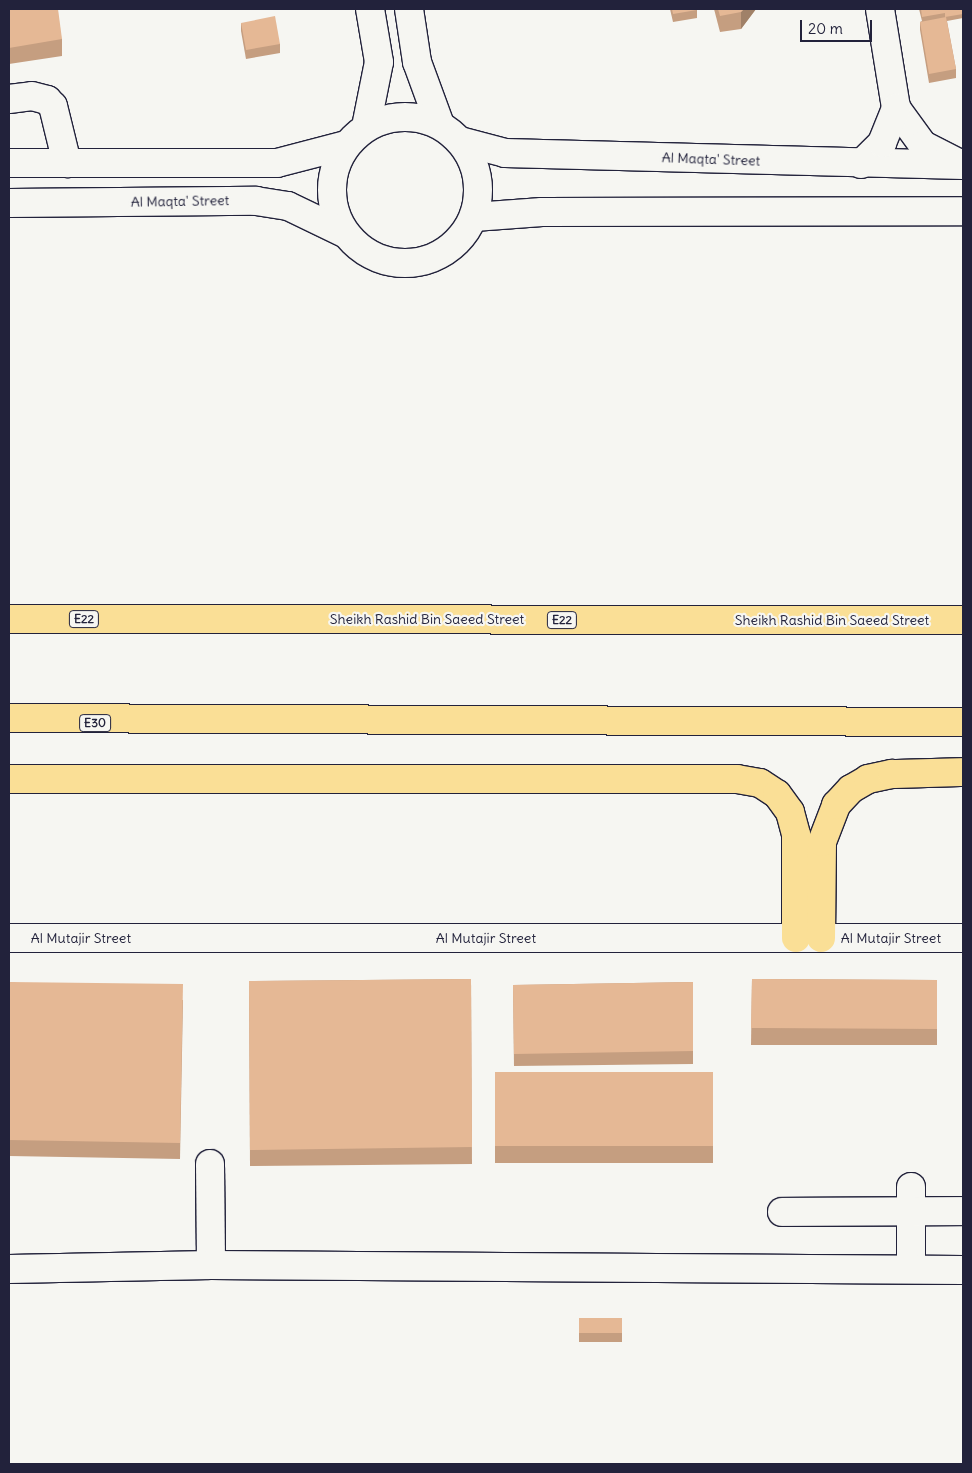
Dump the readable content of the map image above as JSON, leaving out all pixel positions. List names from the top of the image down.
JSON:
{
  "streets": {
    "highway": ["E22", "Sheikh Rashid Bin Saeed Street", "E30"],
    "street": ["Al Maqta' Street", "Al Mutajir Street"]
  },
  "crossings": [
    ["E22", "Sheikh Rashid Bin Saeed Street"]
  ],
  "scale_bar": "20 m"
}
